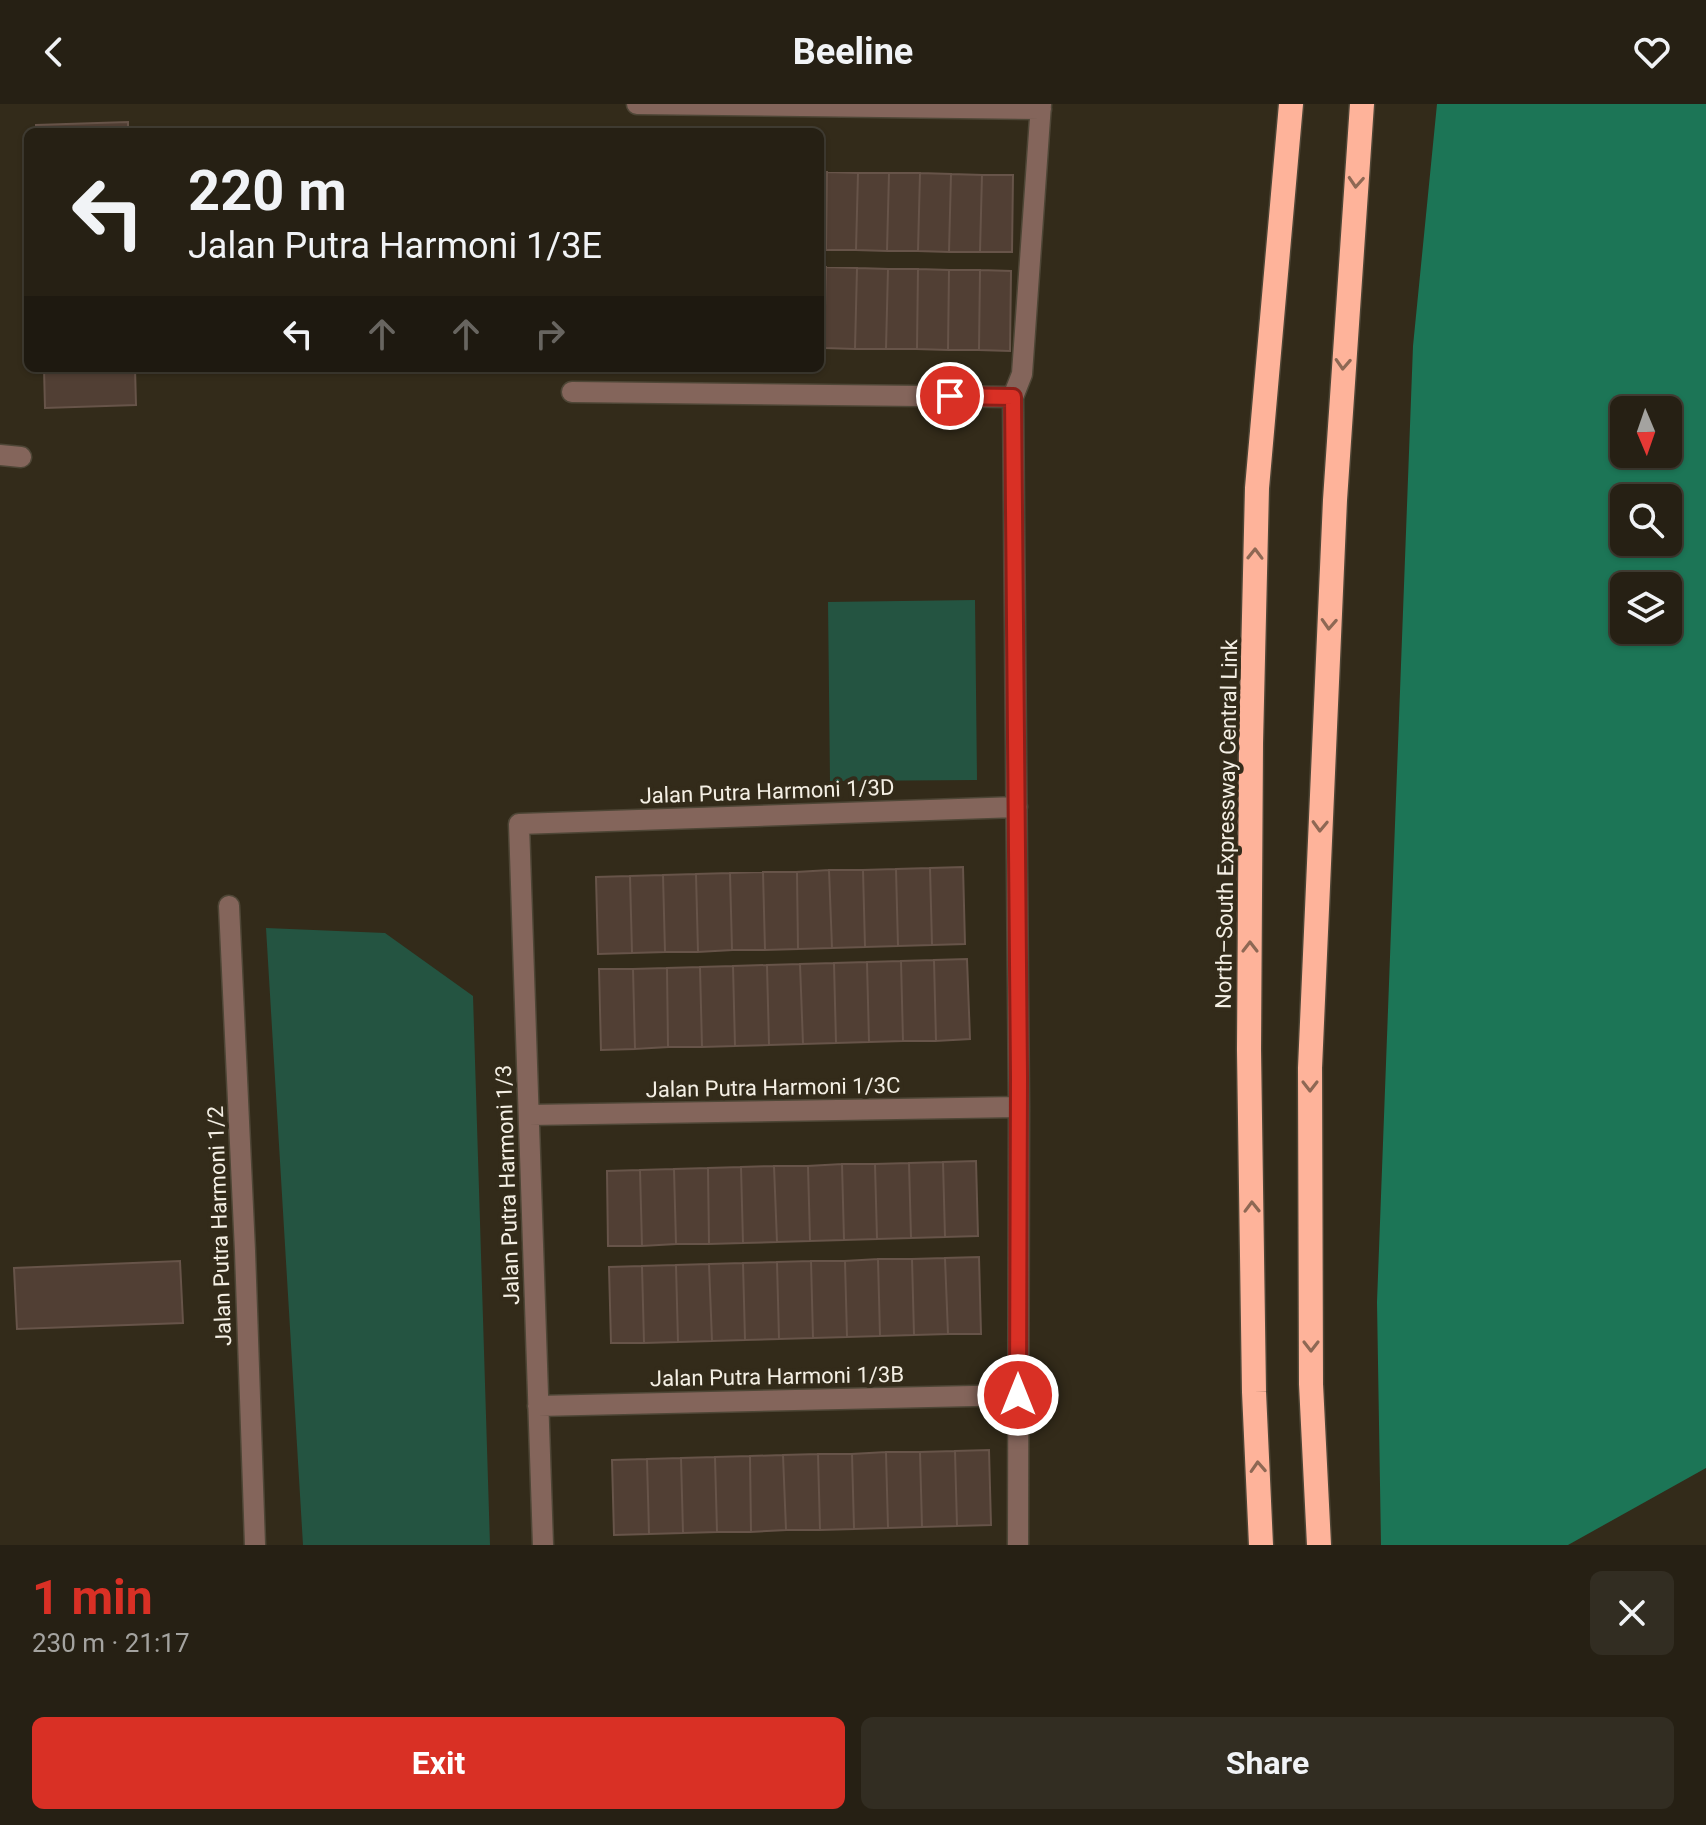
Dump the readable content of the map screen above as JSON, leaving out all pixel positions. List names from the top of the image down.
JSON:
{
  "streets": {
    "highway": ["North–South Expressway Central Link"],
    "street": [
      "Jalan Putra Harmoni 1/3D",
      "Jalan Putra Harmoni 1/3C",
      "Jalan Putra Harmoni 1/3",
      "Jalan Putra Harmoni 1/2",
      "Jalan Putra Harmoni 1/3B"
    ]
  },
  "crossings": [
    ["Jalan Putra Harmoni 1/3D", "Jalan Putra Harmoni 1/3"],
    ["Jalan Putra Harmoni 1/3C", "Jalan Putra Harmoni 1/3"],
    ["Jalan Putra Harmoni 1/3", "Jalan Putra Harmoni 1/3B"]
  ],
  "north": "bottom",
  "page": {
    "header": "Beeline",
    "turn": ["220 m", "Jalan Putra Harmoni 1/3E"],
    "heading": ["1 min", "230 m · 21:17"],
    "buttons": ["Exit", "Share"]
  }
}
